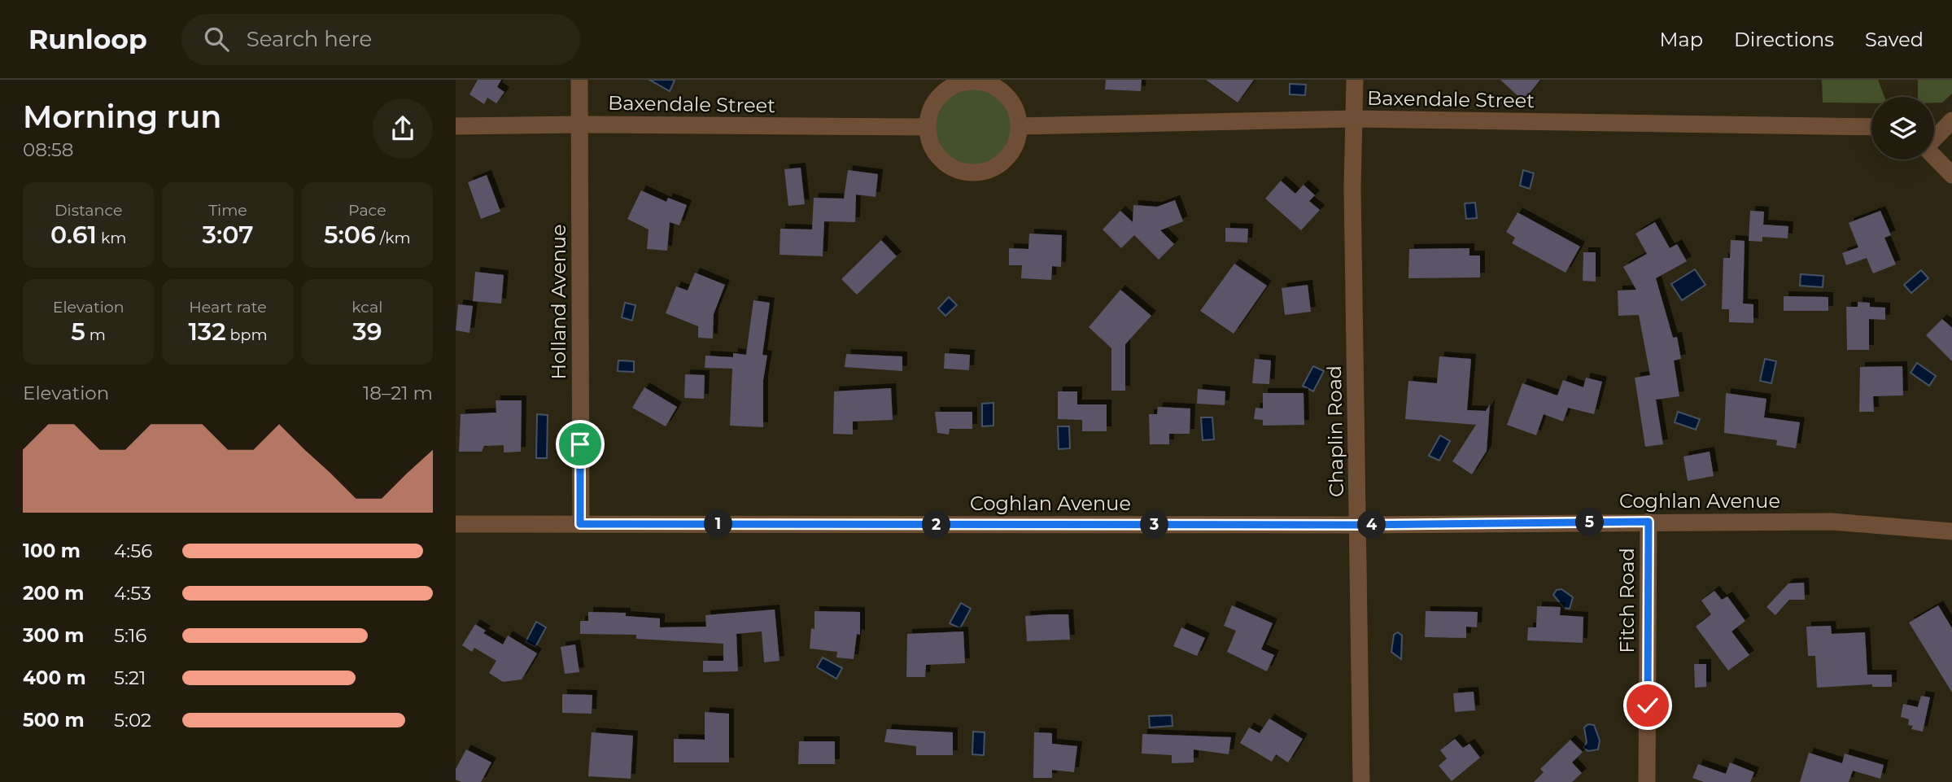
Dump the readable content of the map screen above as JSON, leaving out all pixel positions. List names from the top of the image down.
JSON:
{
  "streets": {
    "street": [
      "Baxendale Street",
      "Holland Avenue",
      "Chaplin Road",
      "Coghlan Avenue",
      "Fitch Road"
    ]
  },
  "crossings": [
    ["Baxendale Street", "Holland Avenue"],
    ["Baxendale Street", "Chaplin Road"],
    ["Holland Avenue", "Coghlan Avenue"],
    ["Chaplin Road", "Coghlan Avenue"],
    ["Coghlan Avenue", "Fitch Road"]
  ],
  "page": {
    "header": "Runloop",
    "search": "Search here",
    "nav": ["Map", "Directions", "Saved"],
    "heading": ["Morning run", "08:58"],
    "stats": [
      ["Distance", "0.61 km"],
      ["Time", "3:07"],
      ["Pace", "5:06 /km"],
      ["Elevation", "5 m"],
      ["Heart rate", "132 bpm"],
      ["kcal", "39"]
    ],
    "chart": ["Elevation", "18–21 m"],
    "pins": [
      "5",
      "1",
      "2",
      "3",
      "4"
    ],
    "list": [
      {
        "name": "100 m",
        "note": "4:56"
      },
      {
        "name": "200 m",
        "note": "4:53"
      },
      {
        "name": "300 m",
        "note": "5:16"
      },
      {
        "name": "400 m",
        "note": "5:21"
      },
      {
        "name": "500 m",
        "note": "5:02"
      }
    ]
  }
}
